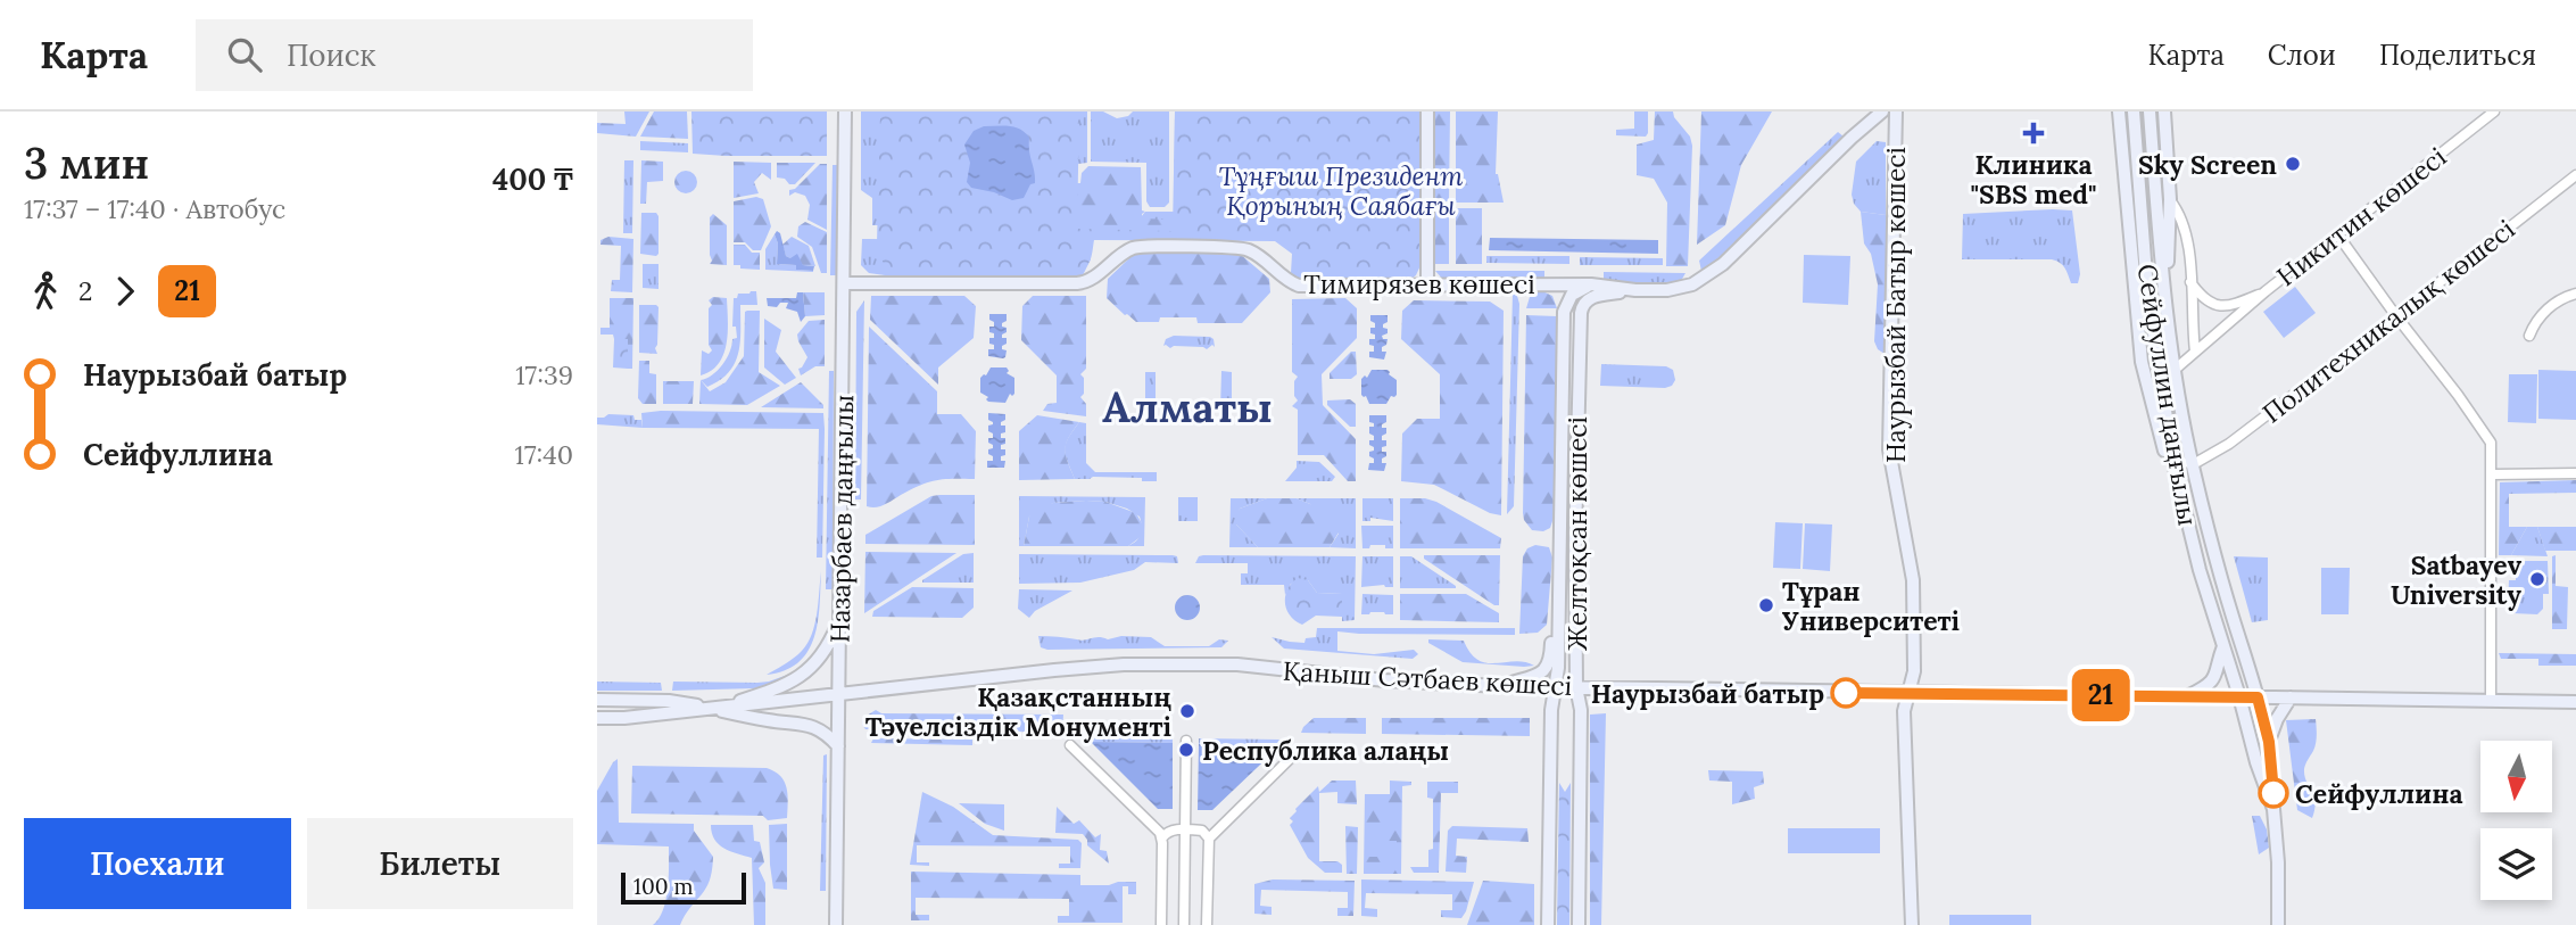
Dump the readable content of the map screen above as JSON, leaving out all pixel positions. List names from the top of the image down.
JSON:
{
  "streets": {
    "main road": [
      "Тимирязев көшесі",
      "Наурызбай Батыр көшесі",
      "Сейфуллин даңғылы",
      "Назарбаев даңғылы",
      "Желтоқсан көшесі",
      "Қаныш Сәтбаев көшесі"
    ],
    "street": ["Никитин көшесі", "Политехникалық көшесі"]
  },
  "crossings": [
    ["Тимирязев көшесі", "Назарбаев даңғылы"],
    ["Тимирязев көшесі", "Желтоқсан көшесі"],
    ["Наурызбай Батыр көшесі", "Қаныш Сәтбаев көшесі"],
    ["Политехникалық көшесі", "Сейфуллин даңғылы"],
    ["Сейфуллин даңғылы", "Қаныш Сәтбаев көшесі"],
    ["Назарбаев даңғылы", "Қаныш Сәтбаев көшесі"],
    ["Желтоқсан көшесі", "Қаныш Сәтбаев көшесі"]
  ],
  "districts": ["Алматы"],
  "parks": ["Тұңғыш Президент Қорының Саябағы"],
  "places": {
    "health": ["Клиника \"SBS med\""],
    "other": [
      "Sky Screen",
      "Satbayev University",
      "Тұран Университеті",
      "Наурызбай батыр",
      "Қазақстанның Тәуелсіздік Монументі",
      "Республика алаңы",
      "Сейфуллина"
    ]
  },
  "lines": ["bus line 21"],
  "scale_bar": "100 m",
  "north": "bottom",
  "page": {
    "header": "Карта",
    "search": "Поиск",
    "nav": ["Карта", "Слои", "Поделиться"],
    "heading": ["3 мин", "17:37 – 17:40 · Автобус", "400 ₸"],
    "on_map": "21",
    "legs": ["2", "21"],
    "list": [
      {
        "name": "Наурызбай батыр",
        "value": "17:39"
      },
      {
        "name": "Сейфуллина",
        "value": "17:40"
      }
    ],
    "buttons": ["Поехали", "Билеты"],
    "scale": "100 m"
  }
}
